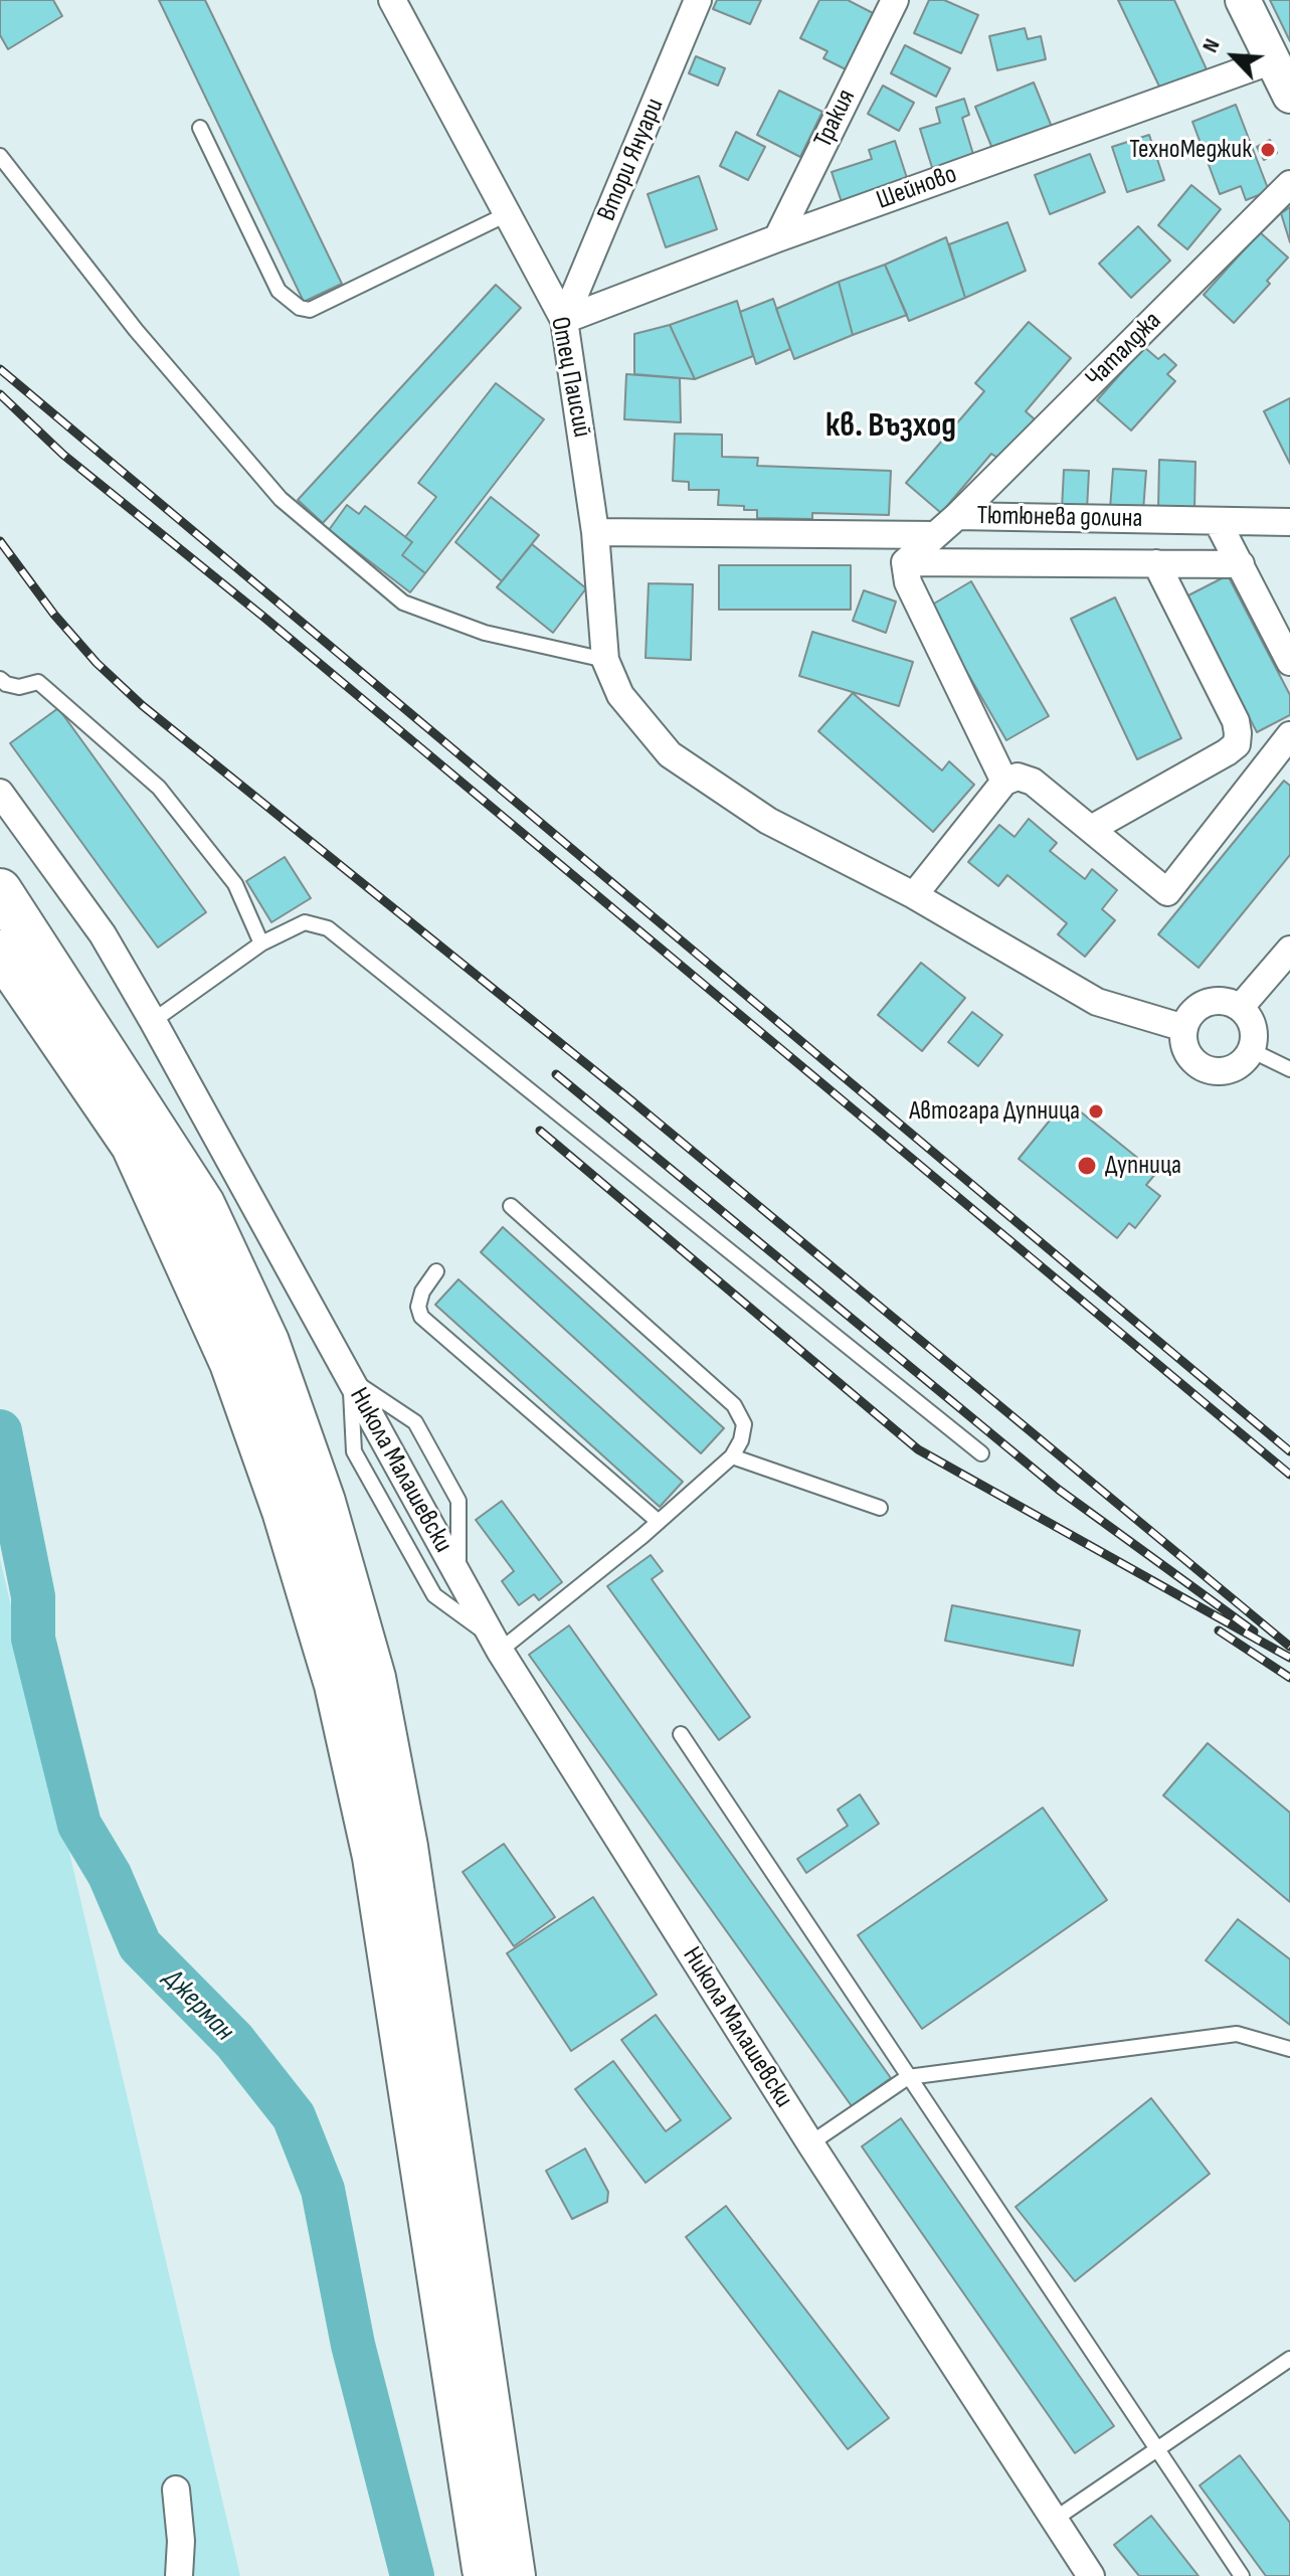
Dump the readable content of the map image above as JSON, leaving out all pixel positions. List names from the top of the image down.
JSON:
{
  "streets": {
    "street": [
      "Тракия",
      "Втори Януари",
      "Шейново",
      "Чаталджа",
      "Отец Паисий",
      "Тютюнева долина",
      "Никола Малашевски"
    ]
  },
  "crossings": [
    ["Тракия", "Шейново"],
    ["Втори Януари", "Шейново"],
    ["Втори Януари", "Отец Паисий"],
    ["Шейново", "Отец Паисий"],
    ["Чаталджа", "Тютюнева долина"]
  ],
  "districts": ["кв. Възход"],
  "water": ["Джерман"],
  "places": ["ТехноМеджик", "Автогара Дупница", "Дупница"],
  "north": "top left"
}
